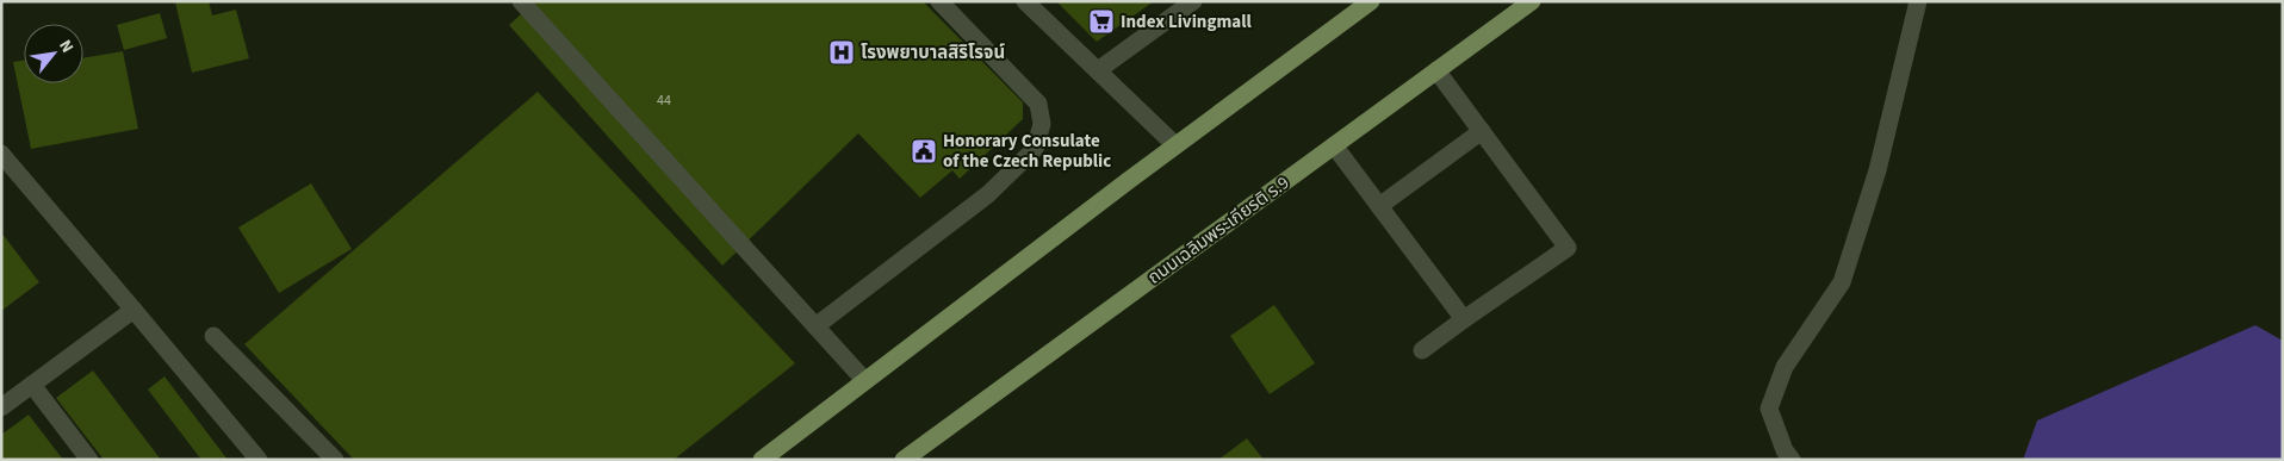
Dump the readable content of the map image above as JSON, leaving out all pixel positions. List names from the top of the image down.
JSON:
{
  "streets": {
    "main road": ["ถนนเฉลิมพระเกียรติ ร.9"]
  },
  "places": {
    "supermarket": ["Index Livingmall"],
    "hospital": ["โรงพยาบาลสิริโรจน์"],
    "public building": ["Honorary Consulate of the Czech Republic"]
  },
  "house_numbers": ["44"],
  "north": "top right"
}
